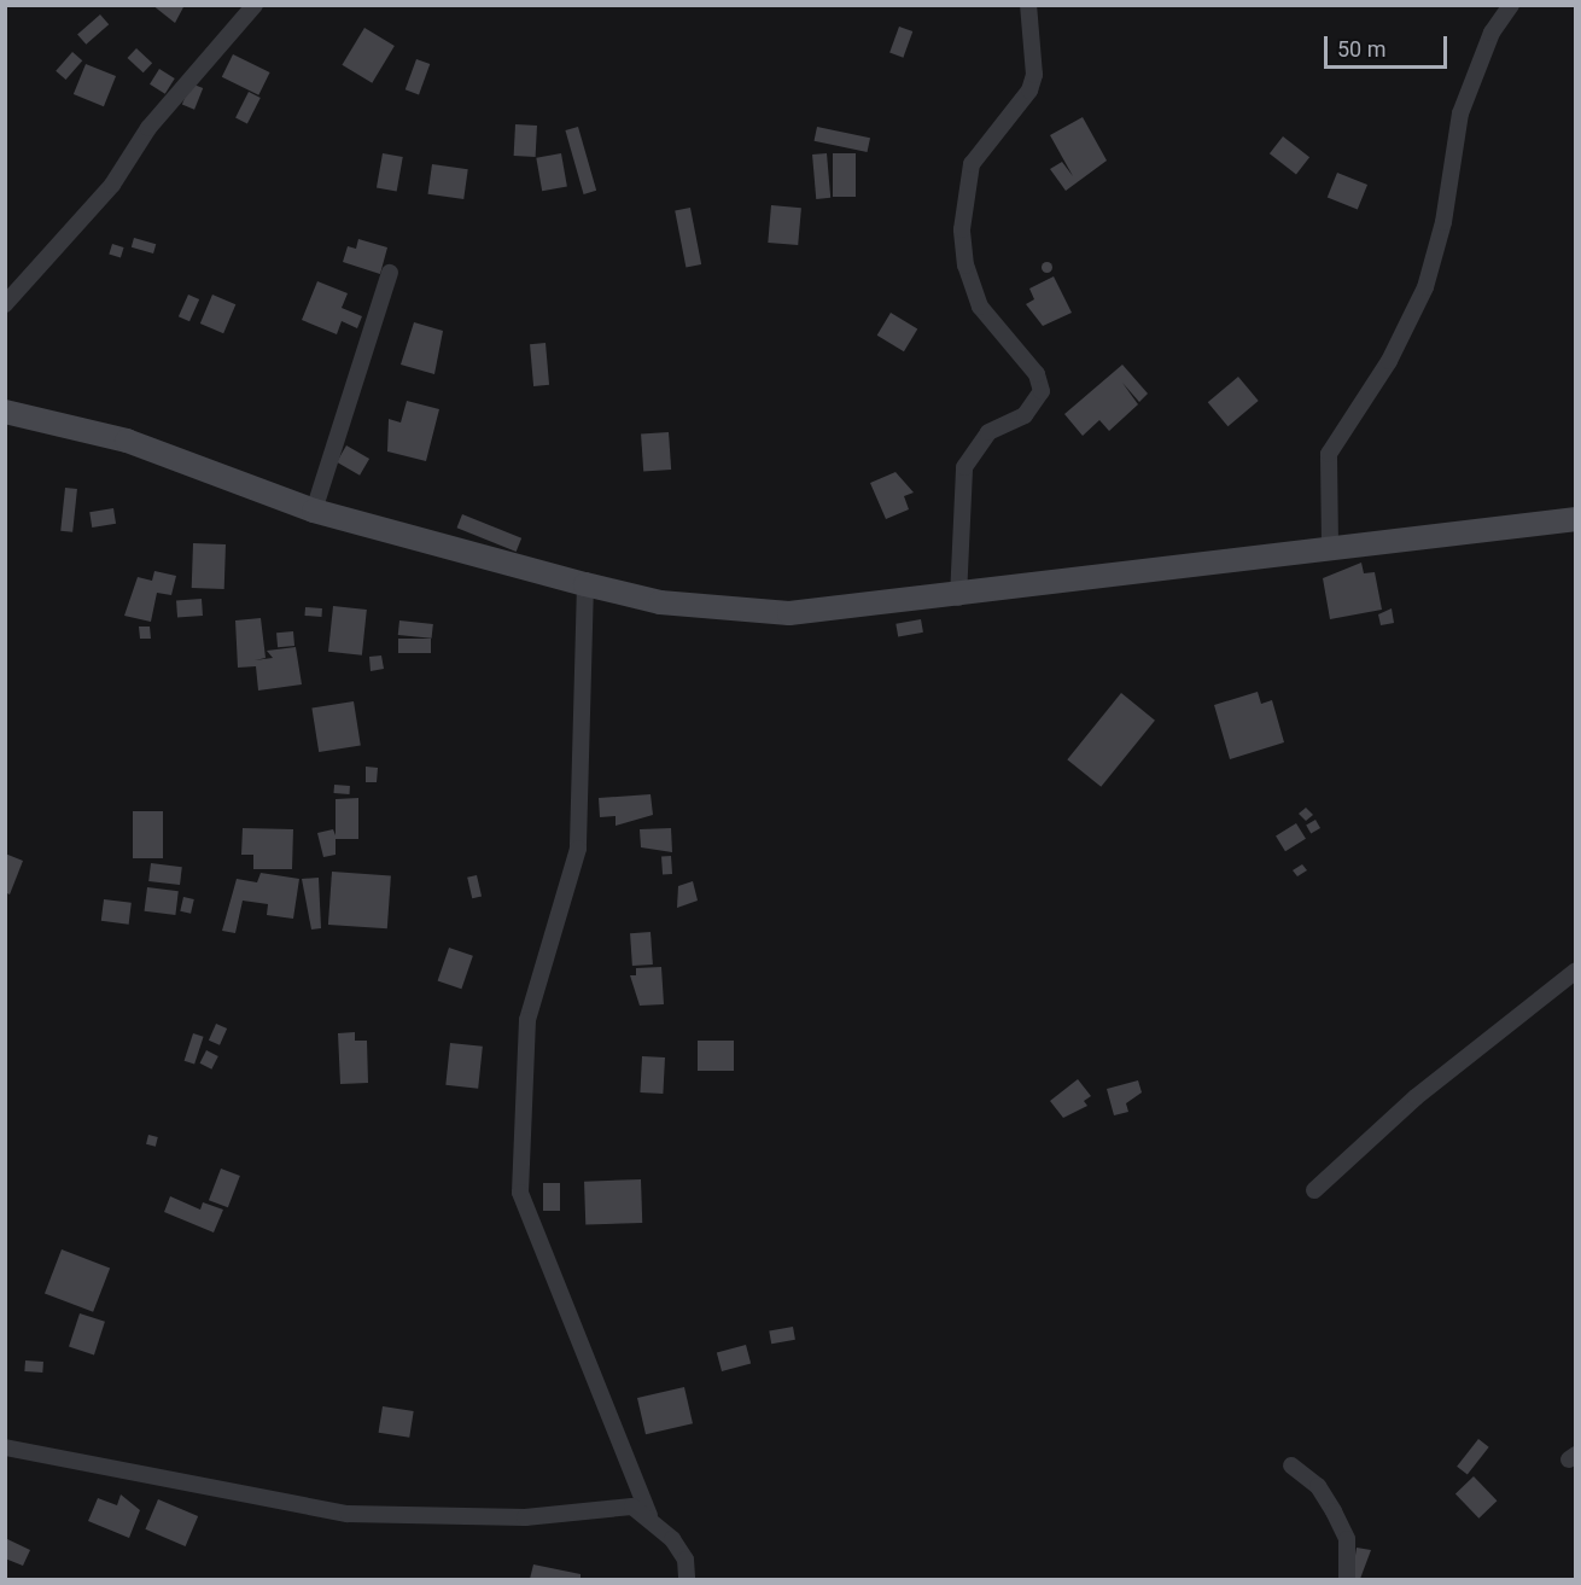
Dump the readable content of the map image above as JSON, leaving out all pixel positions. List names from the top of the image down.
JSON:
{
  "scale_bar": "50 m"
}
